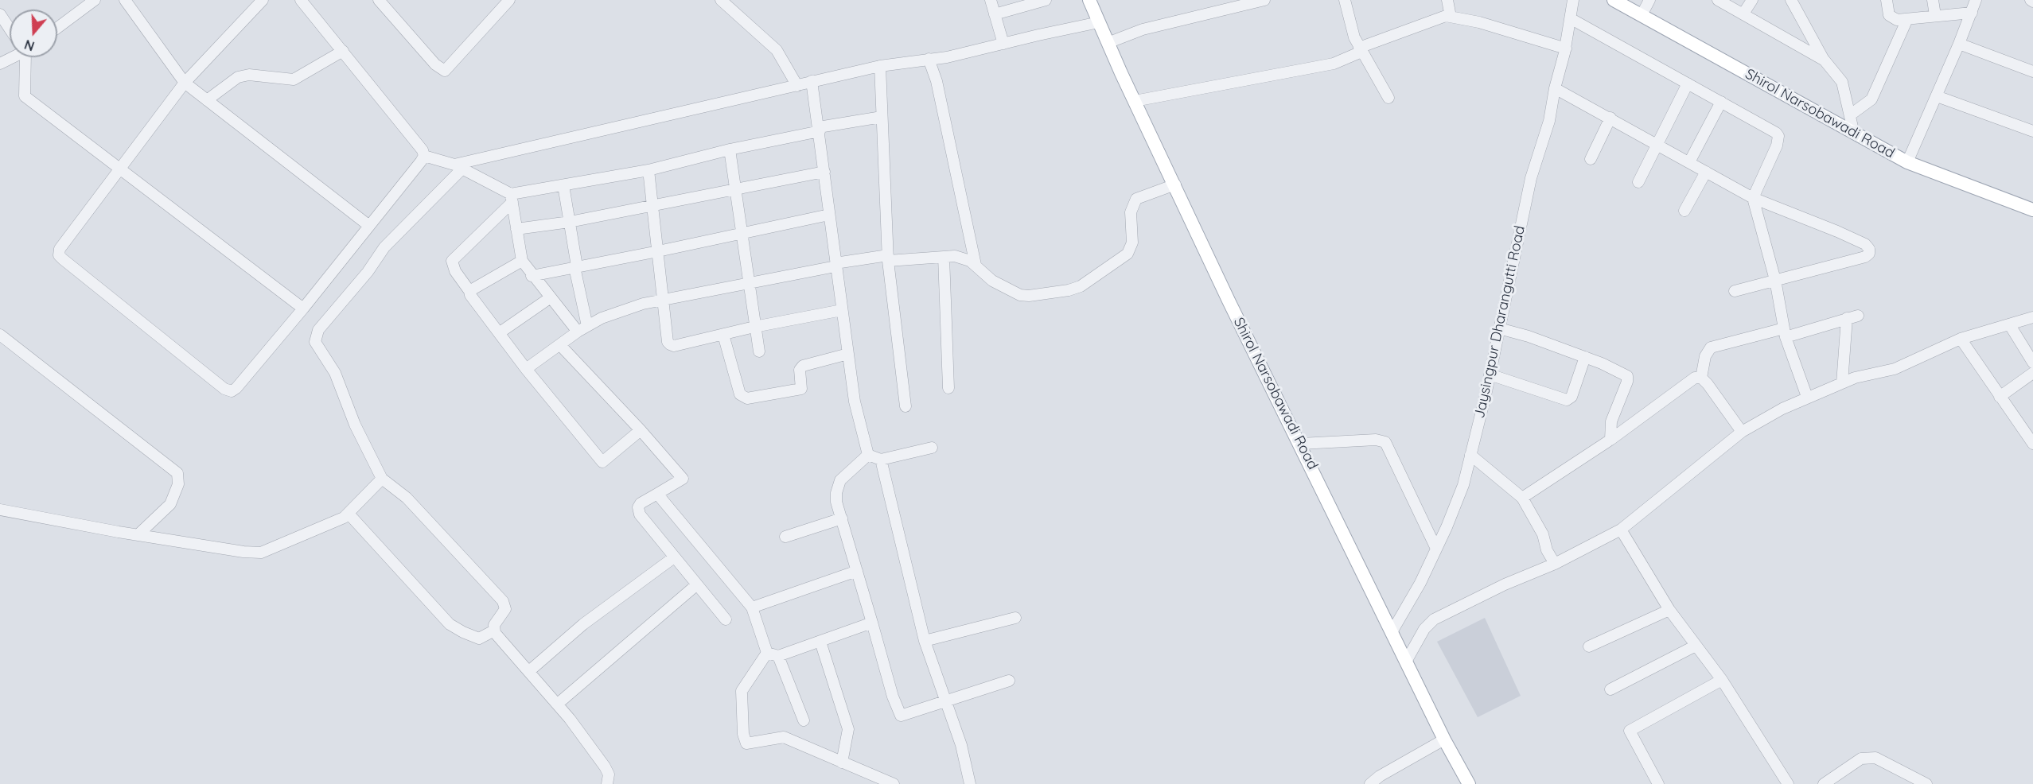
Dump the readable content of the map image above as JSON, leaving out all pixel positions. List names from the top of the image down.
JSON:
{
  "streets": {
    "main road": ["Shirol Narsobawadi Road"],
    "street": ["Jaysingpur Dharangutti Road"]
  },
  "crossings": [
    ["Shirol Narsobawadi Road", "Jaysingpur Dharangutti Road"]
  ],
  "north": "bottom"
}
